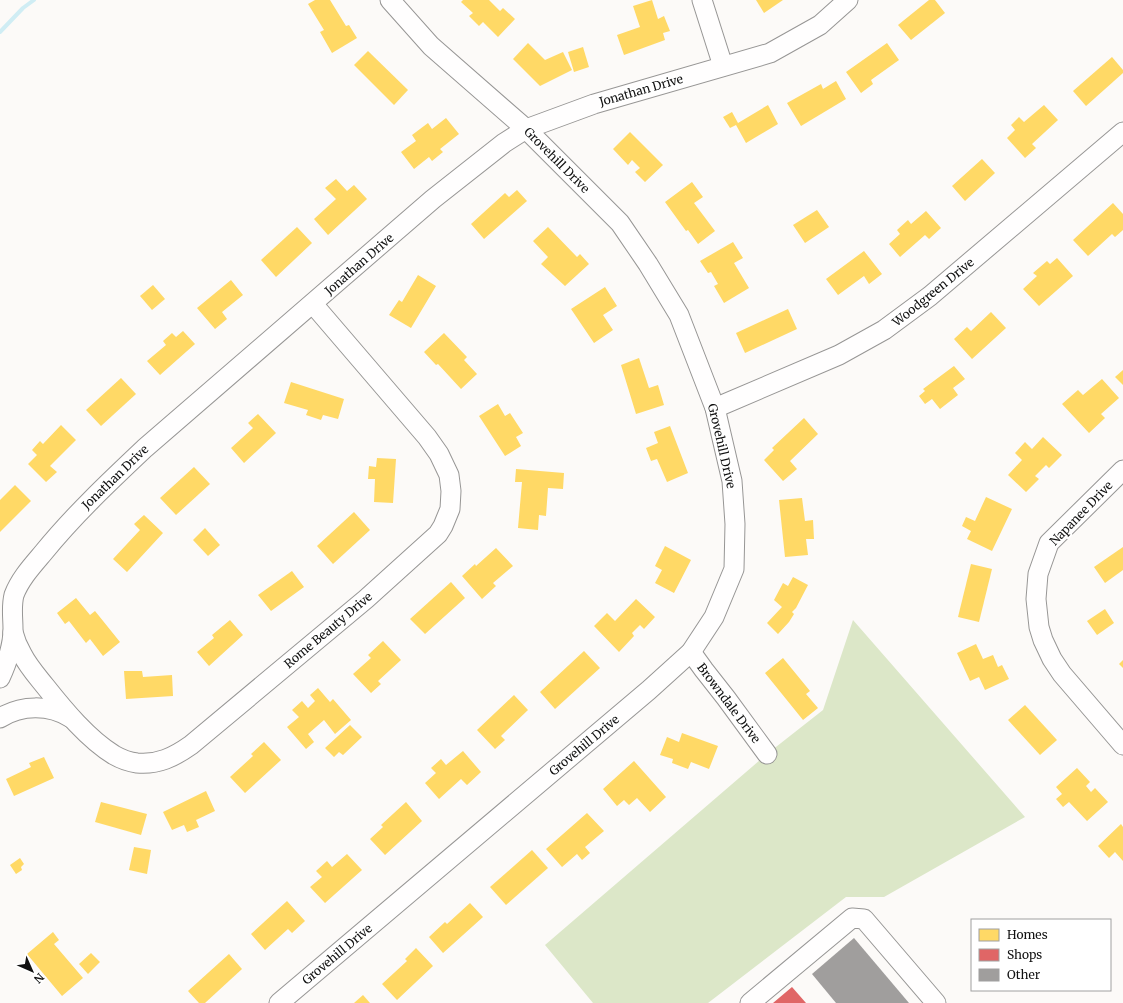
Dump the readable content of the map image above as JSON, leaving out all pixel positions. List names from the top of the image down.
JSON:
{
  "streets": {
    "street": [
      "Jonathan Drive",
      "Grovehill Drive",
      "Woodgreen Drive",
      "Napanee Drive",
      "Rome Beauty Drive",
      "Browndale Drive"
    ]
  },
  "crossings": [
    ["Jonathan Drive", "Grovehill Drive"],
    ["Jonathan Drive", "Rome Beauty Drive"],
    ["Grovehill Drive", "Woodgreen Drive"],
    ["Grovehill Drive", "Browndale Drive"]
  ],
  "legend": ["Homes", "Shops", "Other"],
  "north": "bottom right"
}
